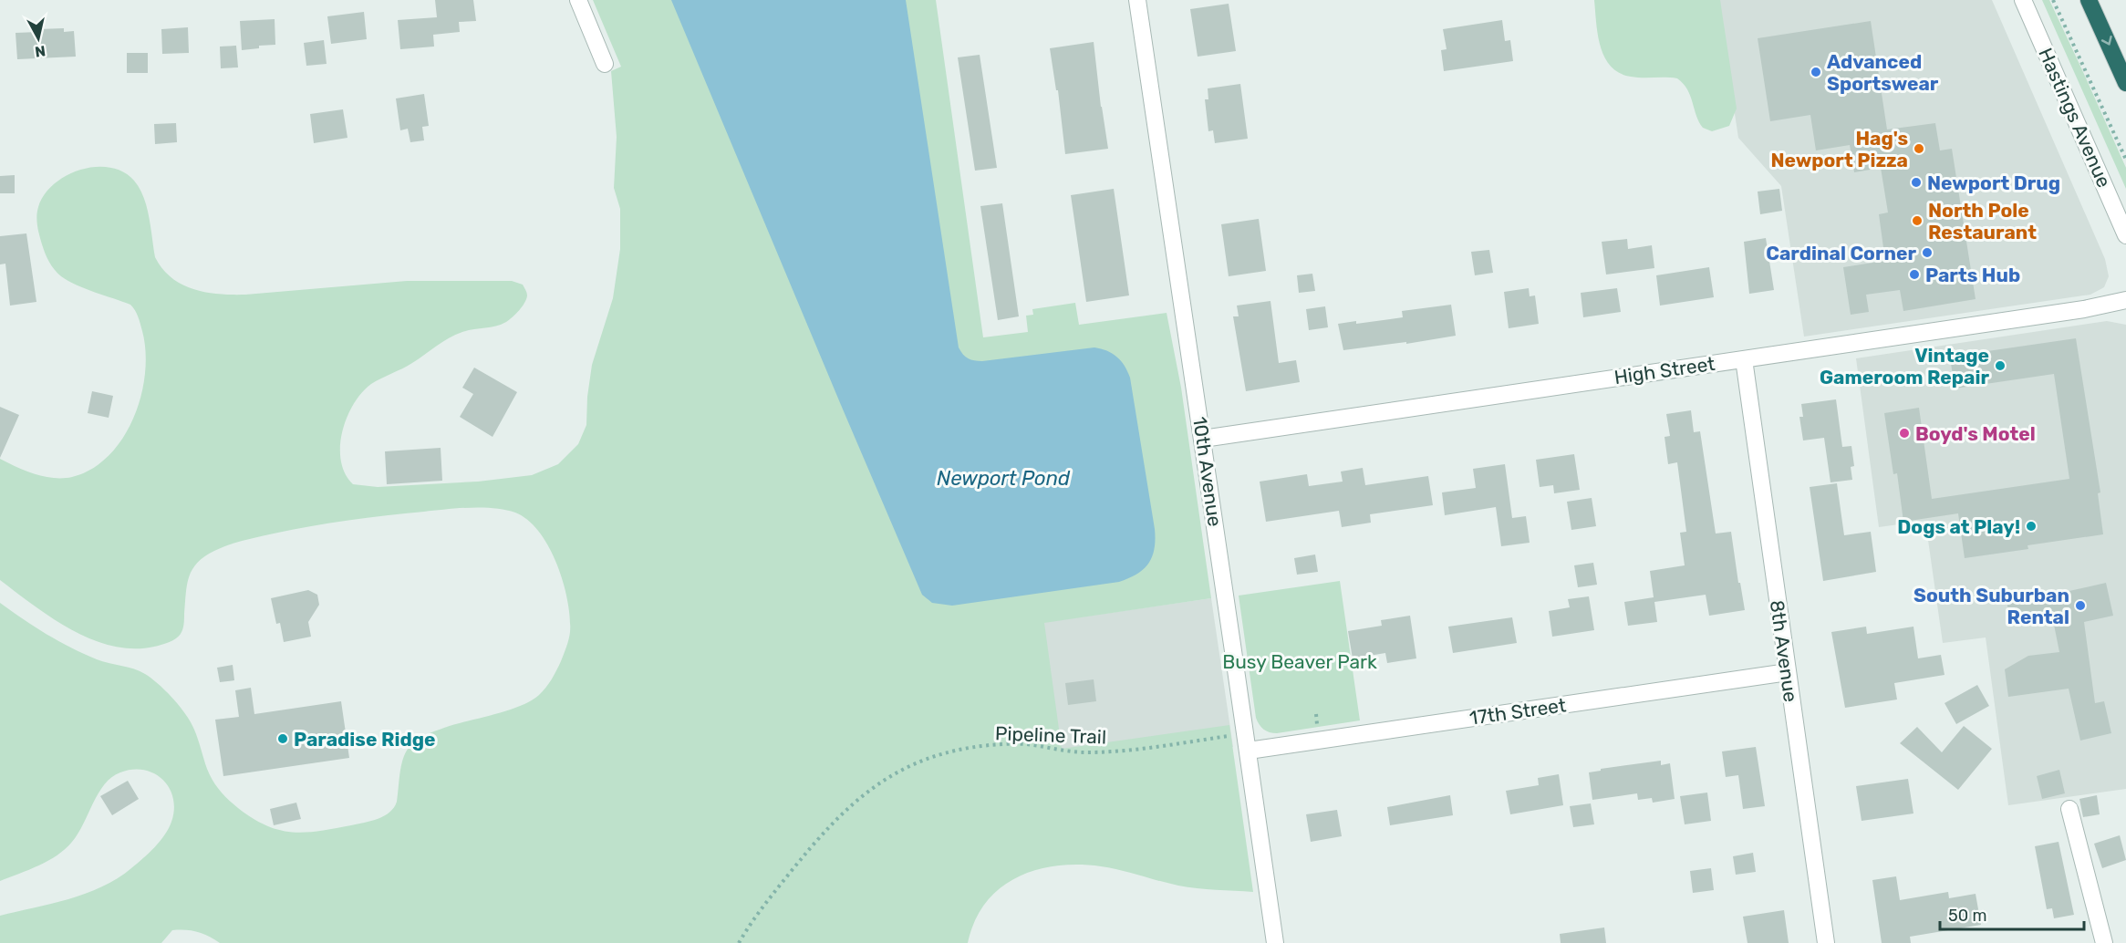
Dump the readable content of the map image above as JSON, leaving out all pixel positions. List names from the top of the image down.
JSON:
{
  "streets": {
    "street": [
      "Hastings Avenue",
      "High Street",
      "10th Avenue",
      "8th Avenue",
      "17th Street"
    ],
    "path": ["Pipeline Trail"]
  },
  "crossings": [
    ["High Street", "10th Avenue"],
    ["High Street", "8th Avenue"],
    ["10th Avenue", "17th Street"],
    ["10th Avenue", "Pipeline Trail"],
    ["8th Avenue", "17th Street"]
  ],
  "water": ["Newport Pond"],
  "parks": ["Busy Beaver Park"],
  "places": [
    "Advanced Sportswear",
    "Hag's Newport Pizza",
    "Newport Drug",
    "North Pole Restaurant",
    "Cardinal Corner",
    "Parts Hub",
    "Vintage Gameroom Repair",
    "Boyd's Motel",
    "Dogs at Play!",
    "South Suburban Rental",
    "Paradise Ridge"
  ],
  "scale_bar": "50 m",
  "north": "bottom"
}
